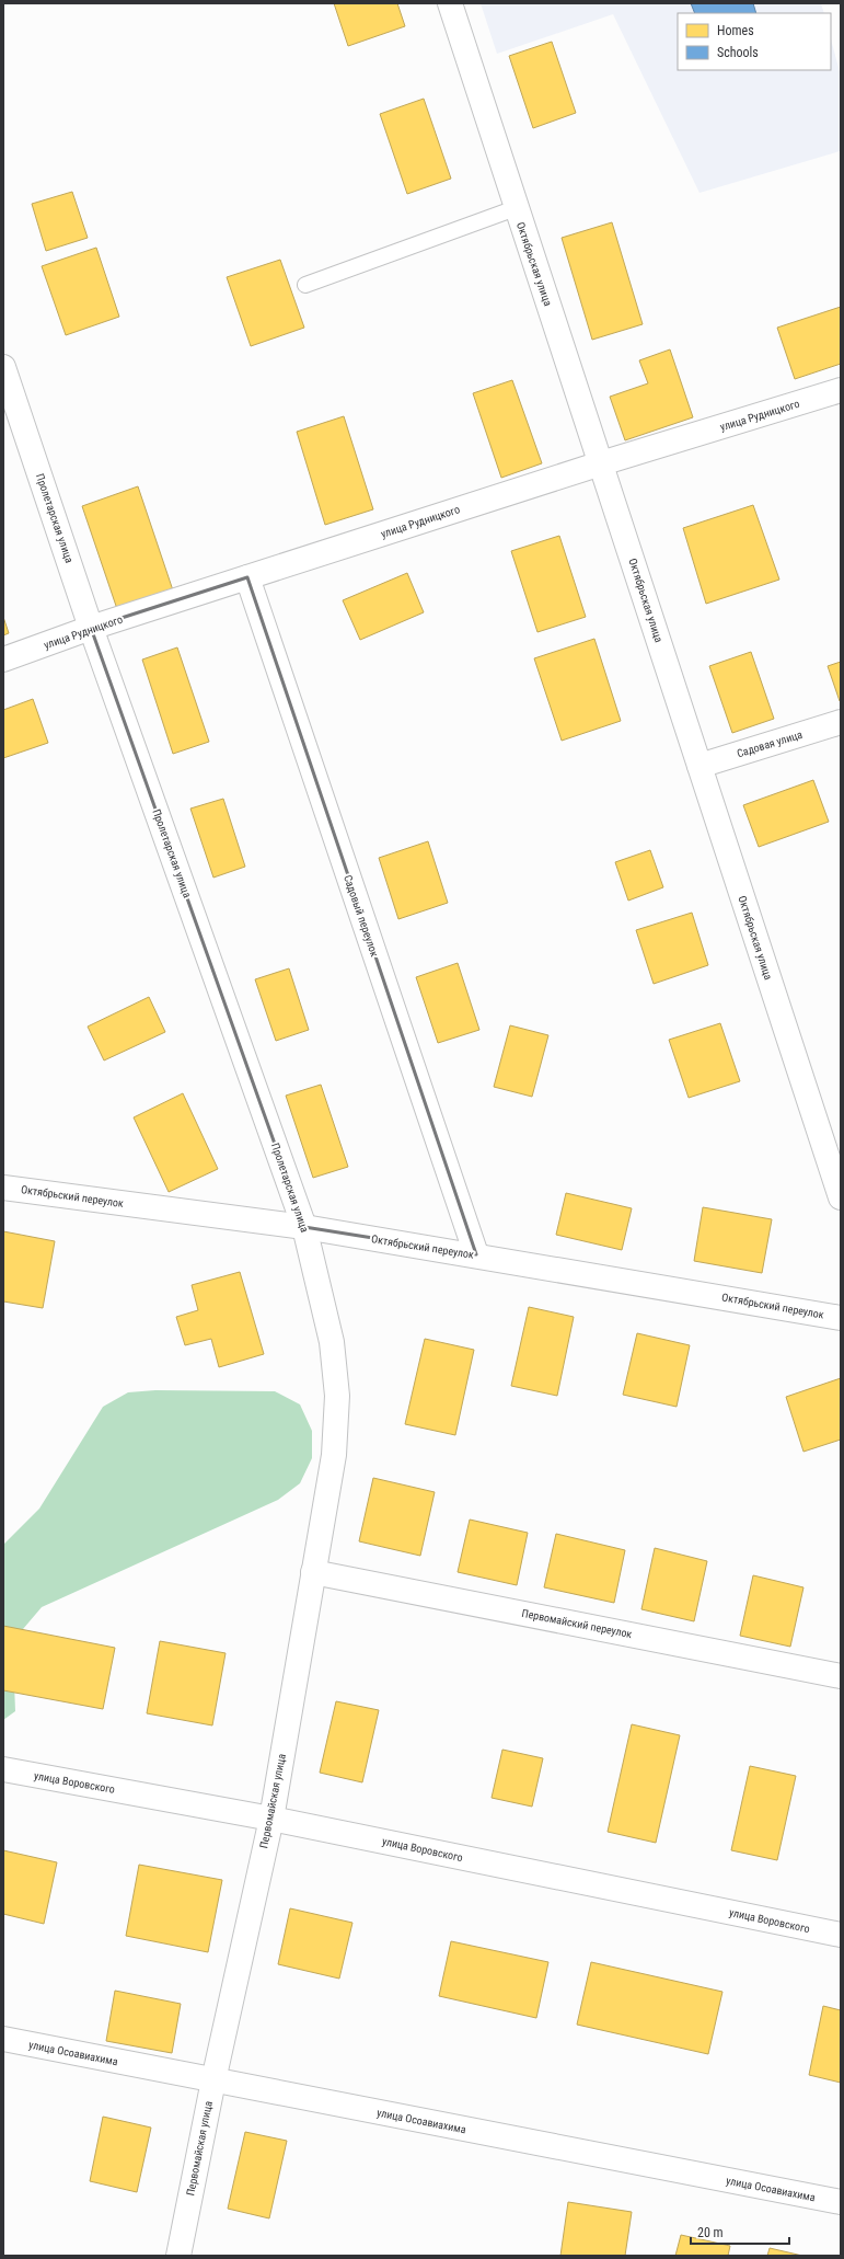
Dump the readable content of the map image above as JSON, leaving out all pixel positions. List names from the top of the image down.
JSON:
{
  "streets": {
    "street": [
      "Октябрьская улица",
      "улица Рудницкого",
      "Пролетарская улица",
      "Садовая улица",
      "Садовый переулок",
      "Октябрьский переулок",
      "Первомайский переулок",
      "улица Воровского",
      "Первомайская улица",
      "улица Осоавиахима"
    ]
  },
  "crossings": [
    ["Октябрьская улица", "улица Рудницкого"],
    ["Октябрьская улица", "Садовая улица"],
    ["улица Рудницкого", "Пролетарская улица"],
    ["улица Рудницкого", "Садовый переулок"],
    ["Пролетарская улица", "Октябрьский переулок"],
    ["Пролетарская улица", "Первомайская улица"],
    ["Садовый переулок", "Октябрьский переулок"],
    ["Первомайский переулок", "Первомайская улица"],
    ["улица Воровского", "Первомайская улица"],
    ["Первомайская улица", "улица Осоавиахима"]
  ],
  "legend": ["Homes", "Schools"],
  "scale_bar": "20 m"
}
